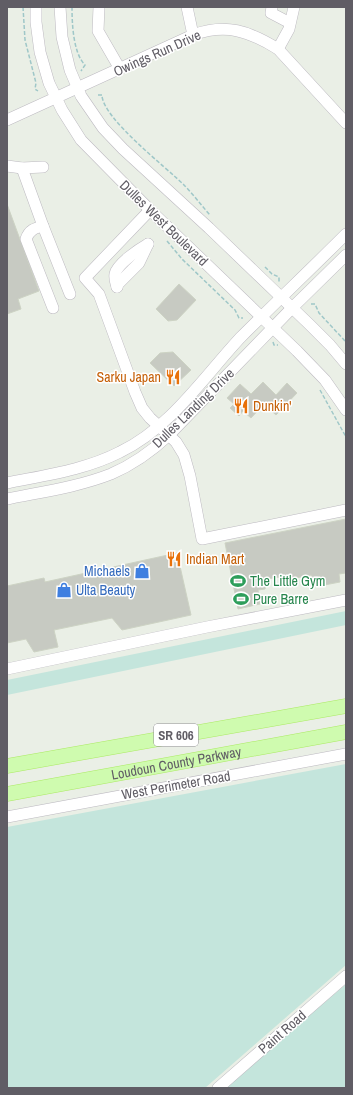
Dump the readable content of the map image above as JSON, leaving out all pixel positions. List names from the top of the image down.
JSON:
{
  "streets": {
    "main road": ["SR 606", "Loudoun County Parkway"],
    "street": [
      "Owings Run Drive",
      "Dulles West Boulevard",
      "Dulles Landing Drive",
      "West Perimeter Road",
      "Paint Road"
    ]
  },
  "crossings": [
    ["Owings Run Drive", "Dulles West Boulevard"],
    ["Dulles West Boulevard", "Dulles Landing Drive"]
  ],
  "places": {
    "restaurant": ["Sarku Japan", "Dunkin'", "Indian Mart"],
    "shop": ["Michaels", "Ulta Beauty"],
    "sports": ["The Little Gym", "Pure Barre"]
  }
}
